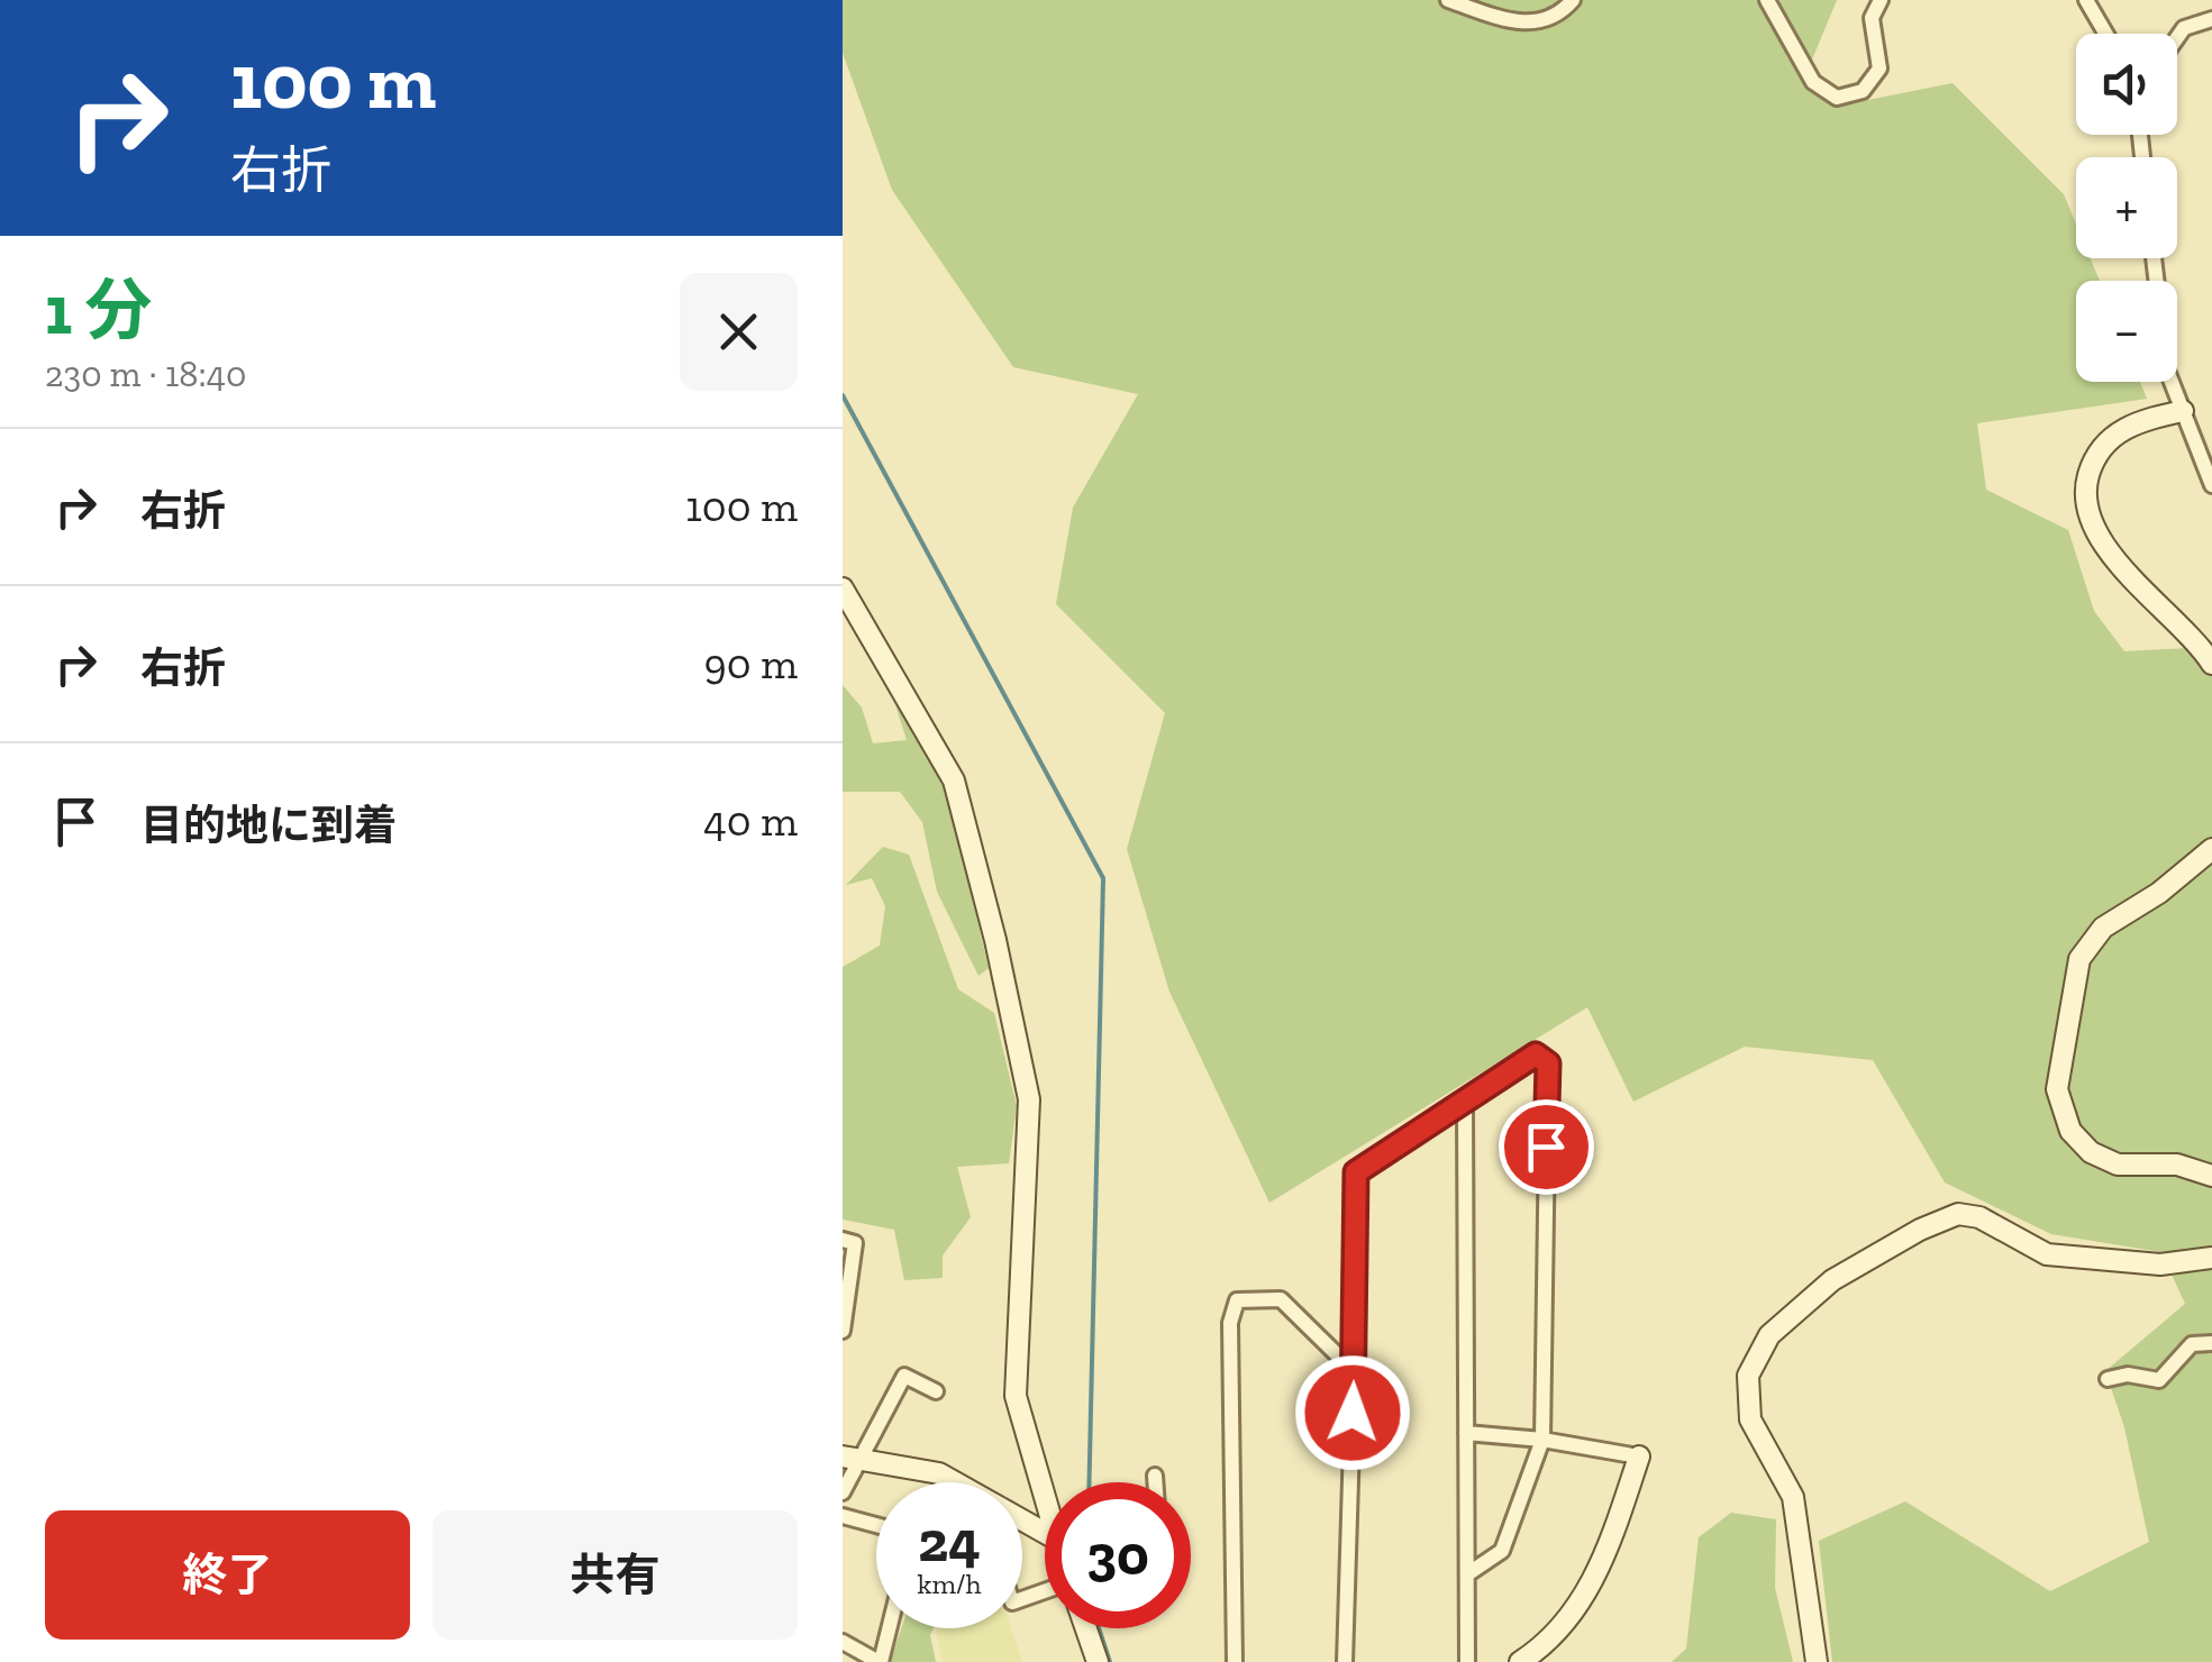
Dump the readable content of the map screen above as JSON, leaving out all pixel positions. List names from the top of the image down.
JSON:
{
  "page": {
    "turn": ["100 m", "右折"],
    "map_buttons": ["+", "−"],
    "heading": ["1 分", "230 m · 18:40"],
    "list": [
      {
        "name": "右折",
        "value": "100 m"
      },
      {
        "name": "右折",
        "value": "90 m"
      },
      {
        "name": "目的地に到着",
        "value": "40 m"
      }
    ],
    "speed": "24 km/h",
    "limit": "30",
    "buttons": ["終了", "共有"]
  }
}
